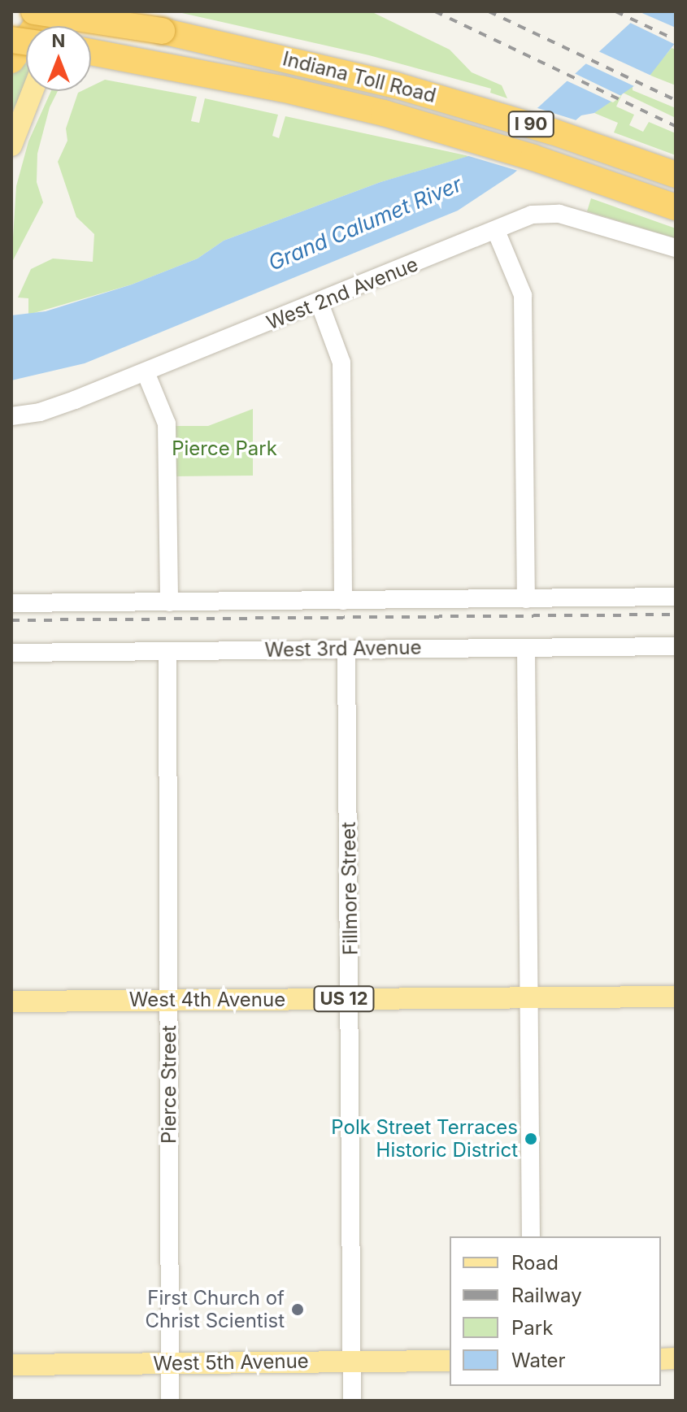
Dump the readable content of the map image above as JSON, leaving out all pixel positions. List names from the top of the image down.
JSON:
{
  "streets": {
    "highway": ["Indiana Toll Road", "I 90"],
    "main road": ["US 12", "West 4th Avenue", "West 5th Avenue"],
    "street": [
      "West 2nd Avenue",
      "West 3rd Avenue",
      "Fillmore Street",
      "Pierce Street"
    ]
  },
  "crossings": [
    ["West 3rd Avenue", "Fillmore Street"],
    ["West 3rd Avenue", "Pierce Street"],
    ["Fillmore Street", "West 4th Avenue"],
    ["Fillmore Street", "West 5th Avenue"],
    ["West 4th Avenue", "Pierce Street"],
    ["Pierce Street", "West 5th Avenue"]
  ],
  "water": ["Grand Calumet River"],
  "parks": ["Pierce Park"],
  "places": ["Polk Street Terraces Historic District", "First Church of Christ Scientist"],
  "legend": [
    "Road",
    "Railway",
    "Park",
    "Water"
  ],
  "north": "top"
}
